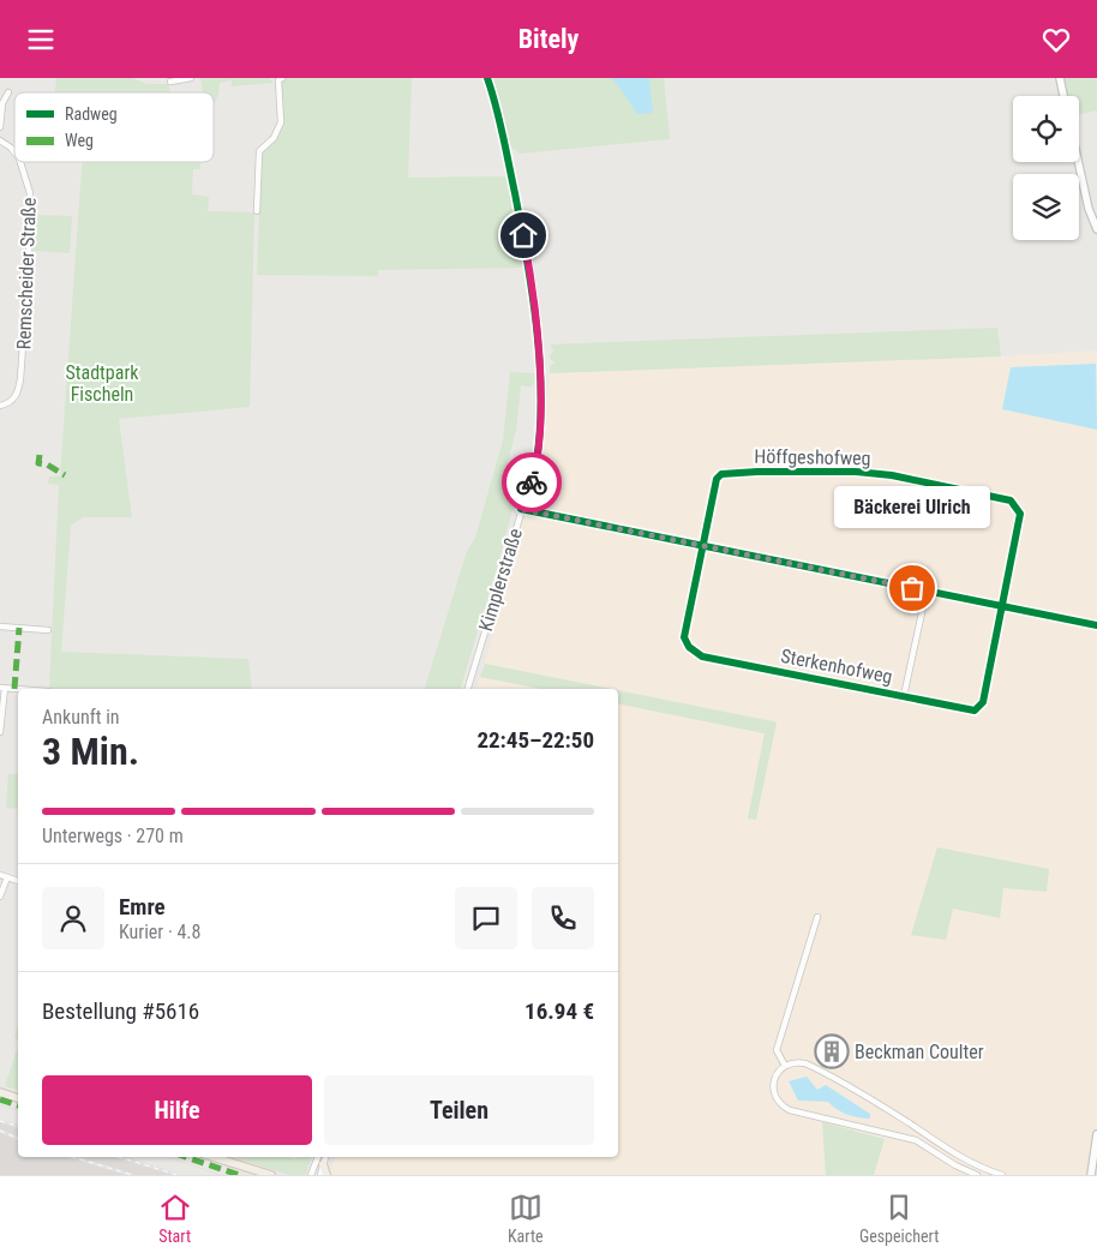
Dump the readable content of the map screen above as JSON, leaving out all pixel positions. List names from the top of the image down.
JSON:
{
  "streets": {
    "street": [
      "Remscheider Straße",
      "Höffgeshofweg",
      "Kimplerstraße",
      "Sterkenhofweg"
    ]
  },
  "crossings": [
    ["Höffgeshofweg", "Sterkenhofweg"]
  ],
  "parks": ["Stadtpark Fischeln"],
  "places": {
    "other": ["Bäckerei Ulrich"],
    "building": ["Beckman Coulter"]
  },
  "legend": ["Radweg", "Weg"],
  "page": {
    "header": "Bitely",
    "bubble": "Bäckerei Ulrich",
    "heading": ["3 Min.", "Ankunft in", "22:45–22:50"],
    "panel": [
      "Emre",
      "Kurier · 4.8",
      "Bestellung #5616",
      "16.94 €"
    ],
    "bar": "Unterwegs · 270 m",
    "buttons": ["Hilfe", "Teilen"],
    "tabs": ["Start", "Karte", "Gespeichert"]
  }
}
